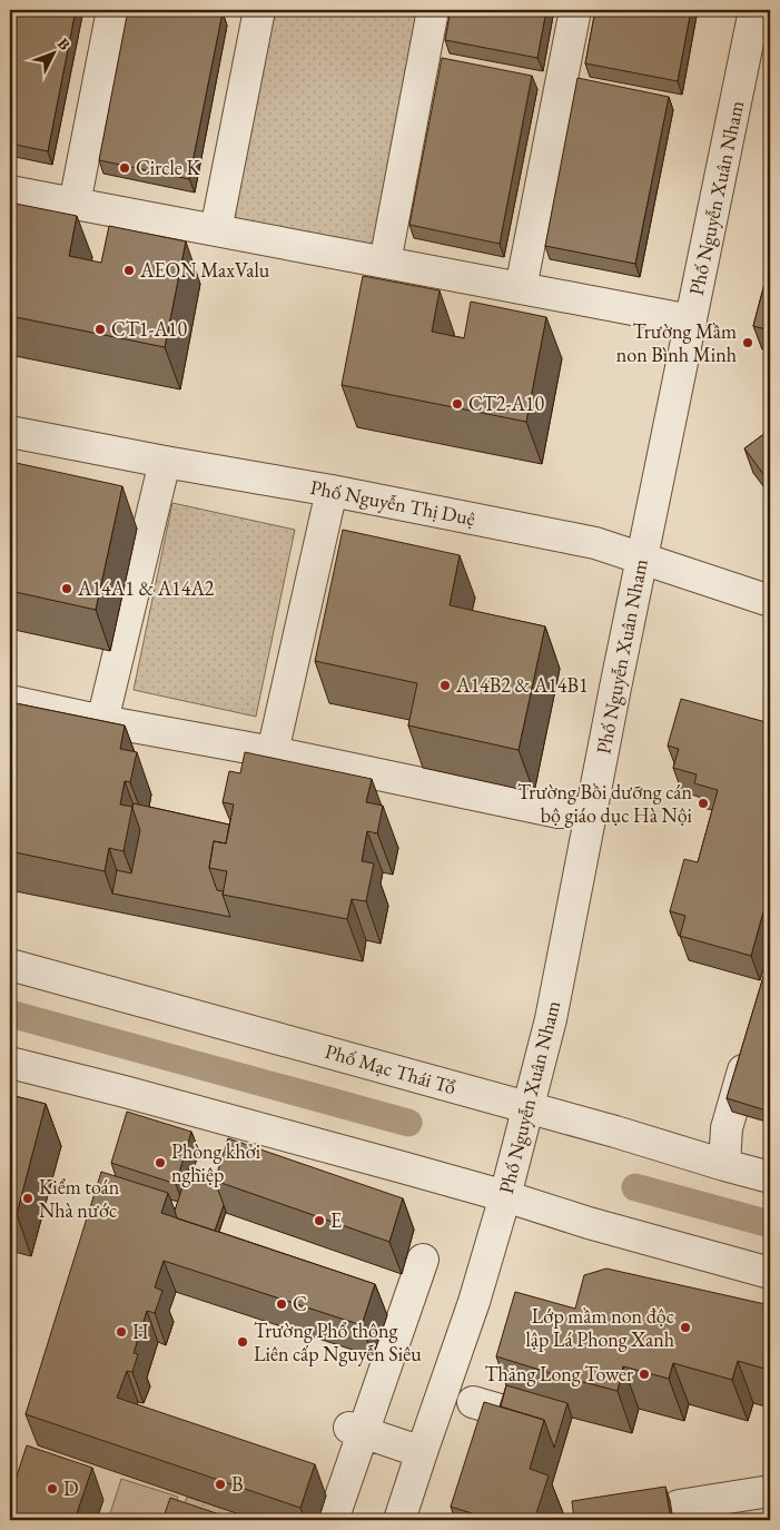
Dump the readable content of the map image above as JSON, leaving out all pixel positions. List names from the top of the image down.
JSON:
{
  "streets": {
    "street": ["Phố Nguyễn Xuân Nham", "Phố Nguyễn Thị Duệ", "Phố Mạc Thái Tổ"]
  },
  "crossings": [
    ["Phố Nguyễn Xuân Nham", "Phố Nguyễn Thị Duệ"],
    ["Phố Nguyễn Xuân Nham", "Phố Mạc Thái Tổ"]
  ],
  "places": [
    "Circle K",
    "AEON MaxValu",
    "CT1-A10",
    "Trường Mầm non Bình Minh",
    "CT2-A10",
    "A14A1 & A14A2",
    "A14B2 & A14B1",
    "Trường Bồi dưỡng cán bộ giáo dục Hà Nội",
    "Phòng khởi nghiệp",
    "Kiểm toán Nhà nước",
    "E",
    "C",
    "Lớp mầm non độc lập Lá Phong Xanh",
    "H",
    "Trường Phổ thông Liên cấp Nguyễn Siêu",
    "Thăng Long Tower",
    "B",
    "D"
  ],
  "north": "top right"
}
